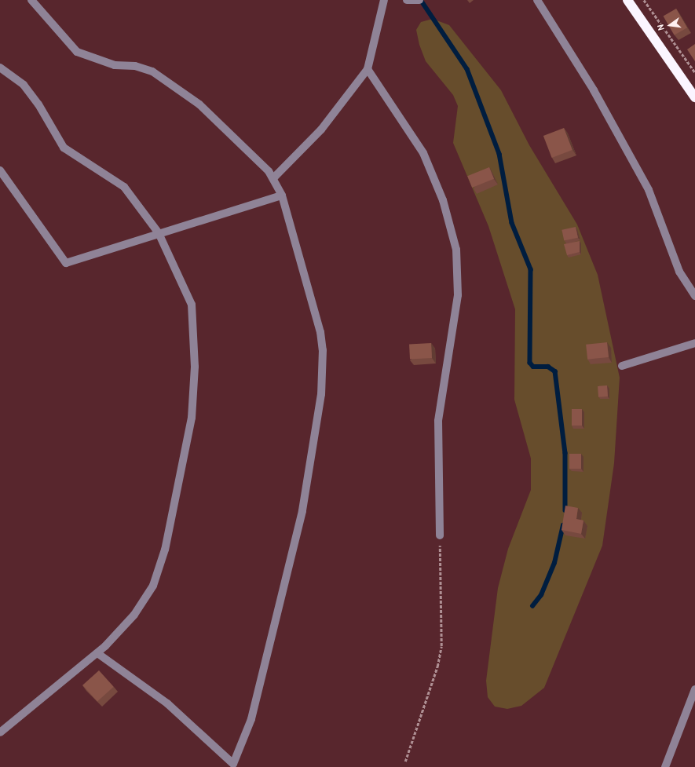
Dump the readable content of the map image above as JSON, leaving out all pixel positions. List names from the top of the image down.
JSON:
{
  "north": "left"
}
